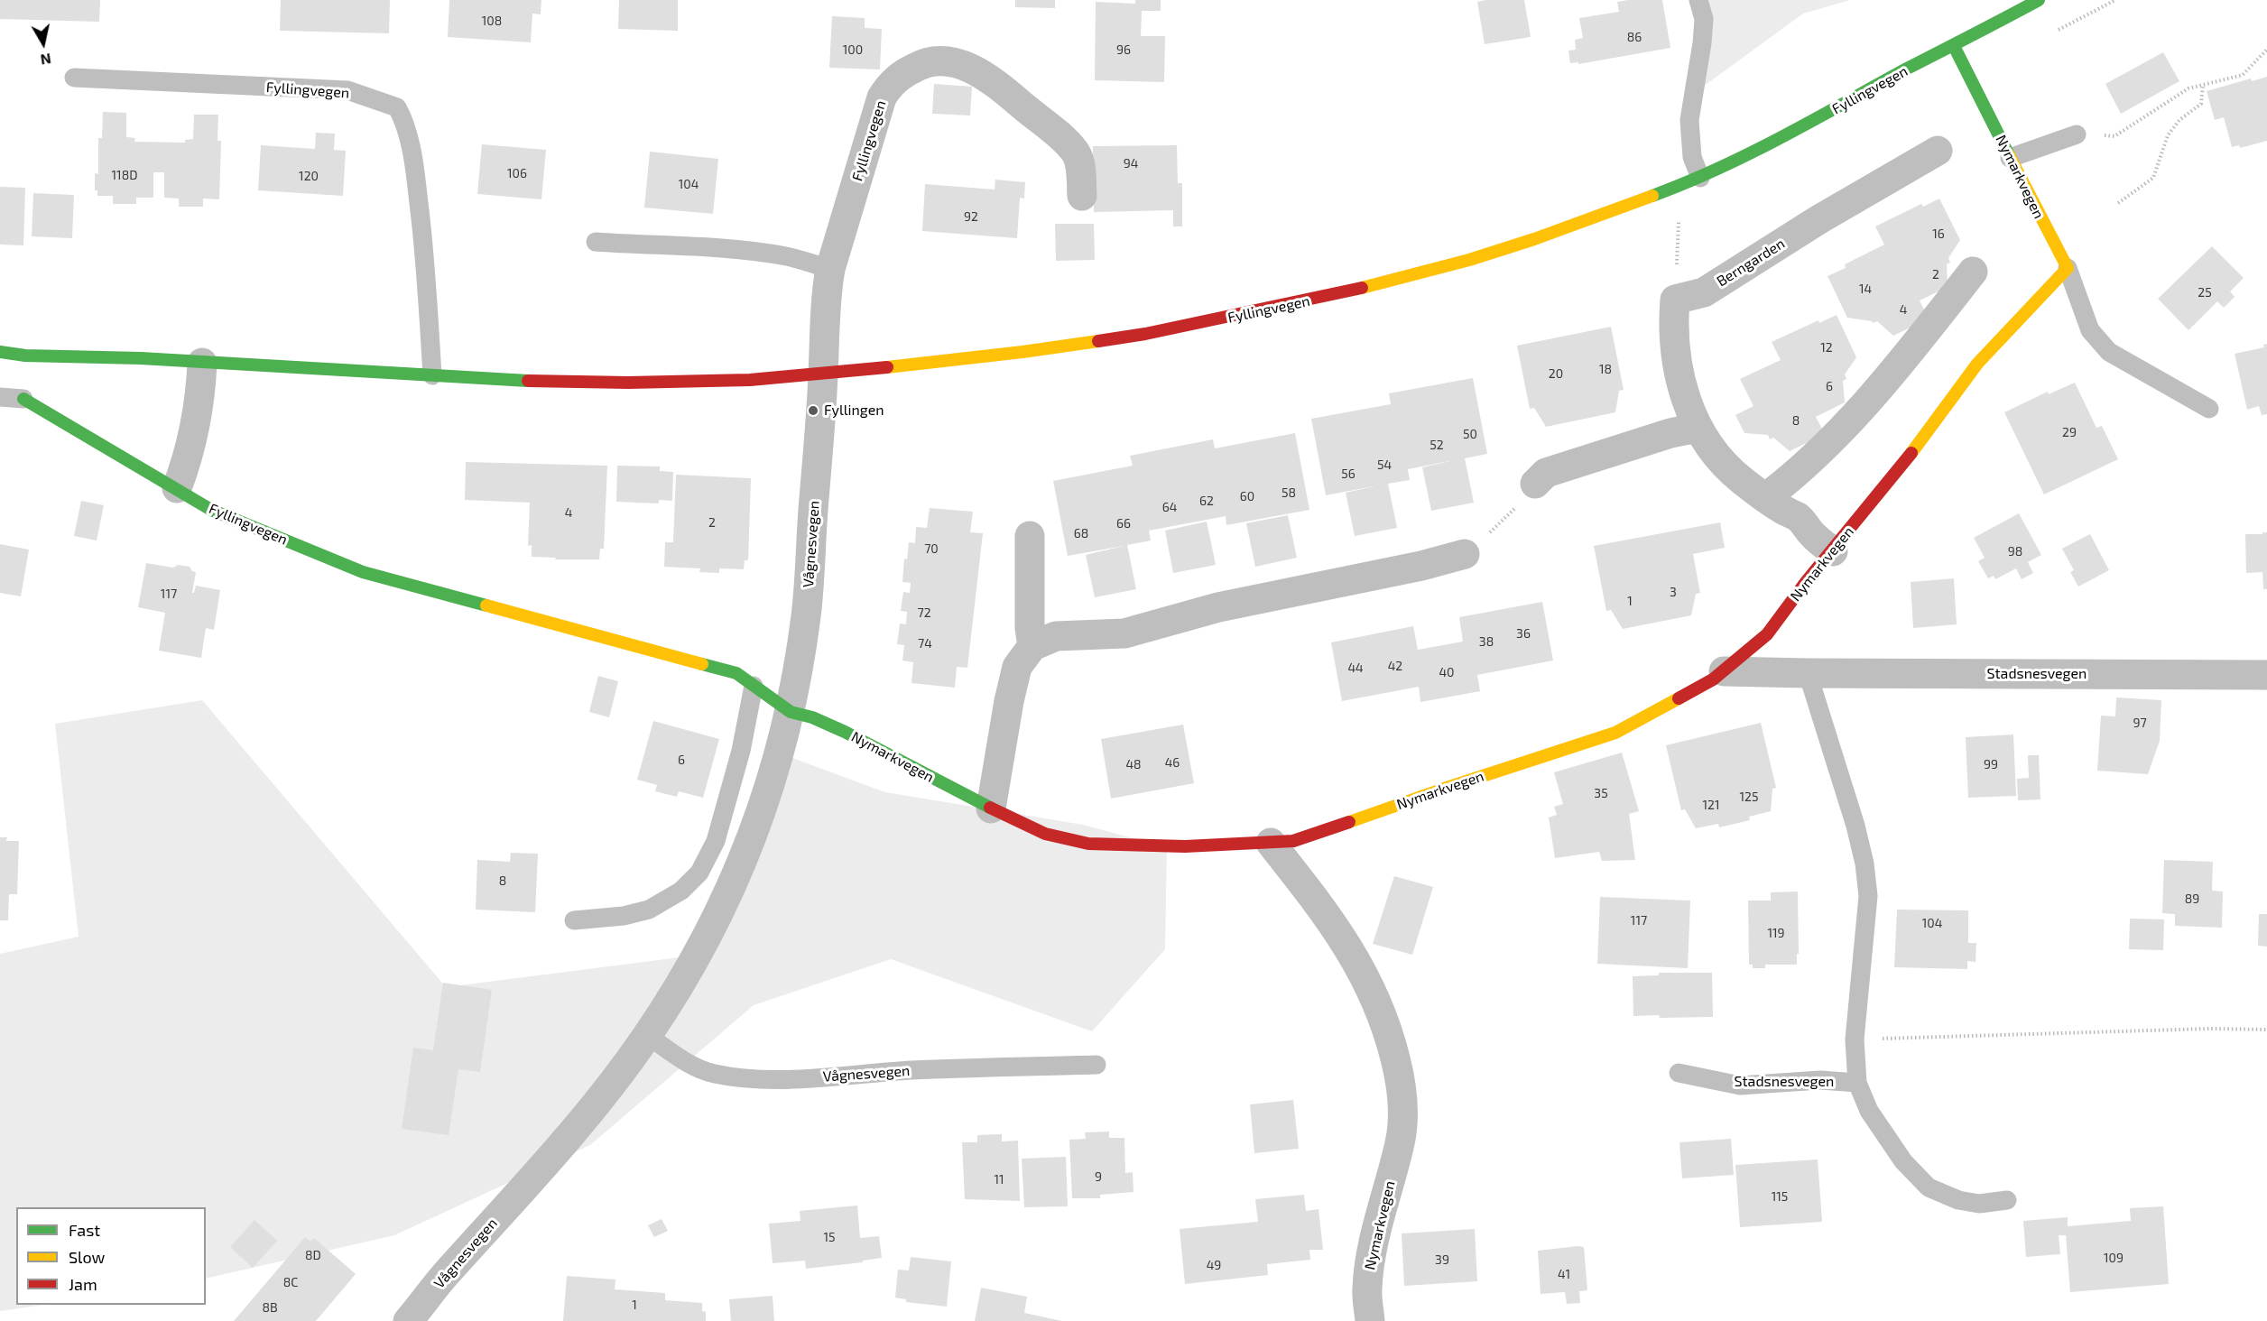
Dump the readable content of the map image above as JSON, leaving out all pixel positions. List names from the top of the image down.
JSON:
{
  "streets": {
    "street": [
      "Fyllingvegen",
      "Nymarkvegen",
      "Berngarden",
      "Vågnesvegen",
      "Stadsnesvegen"
    ]
  },
  "crossings": [
    ["Fyllingvegen", "Nymarkvegen"],
    ["Fyllingvegen", "Vågnesvegen"],
    ["Nymarkvegen", "Vågnesvegen"],
    ["Nymarkvegen", "Stadsnesvegen"]
  ],
  "places": ["Fyllingen"],
  "house_numbers": [
    "108",
    "86",
    "100",
    "96",
    "94",
    "106",
    "118D",
    "120",
    "104",
    "92",
    "16",
    "2",
    "14",
    "25",
    "4",
    "12",
    "18",
    "20",
    "6",
    "8",
    "29",
    "50",
    "52",
    "54",
    "56",
    "58",
    "60",
    "62",
    "64",
    "4",
    "2",
    "66",
    "68",
    "70",
    "98",
    "3",
    "117",
    "1",
    "72",
    "36",
    "38",
    "74",
    "42",
    "44",
    "40",
    "97",
    "6",
    "46",
    "48",
    "99",
    "35",
    "125",
    "121",
    "8",
    "89",
    "117",
    "104",
    "119",
    "9",
    "11",
    "115",
    "15",
    "8D",
    "109",
    "39",
    "49",
    "41",
    "8C",
    "1",
    "8B"
  ],
  "legend": ["Fast", "Slow", "Jam"],
  "north": "bottom"
}
